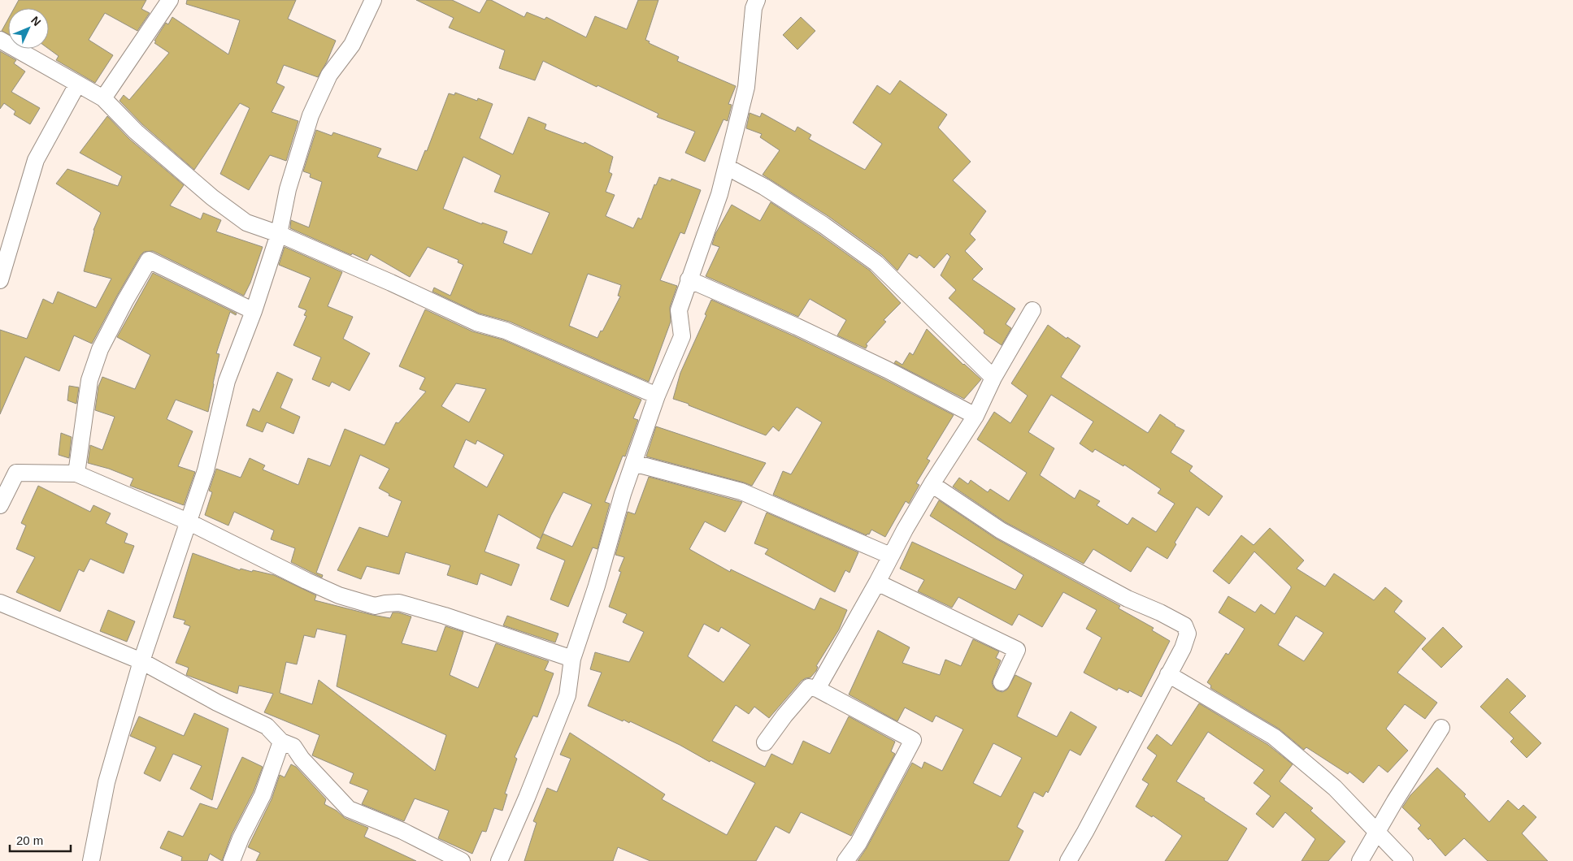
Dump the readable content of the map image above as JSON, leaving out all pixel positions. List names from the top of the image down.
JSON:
{
  "scale_bar": "20 m",
  "north": "top right"
}
